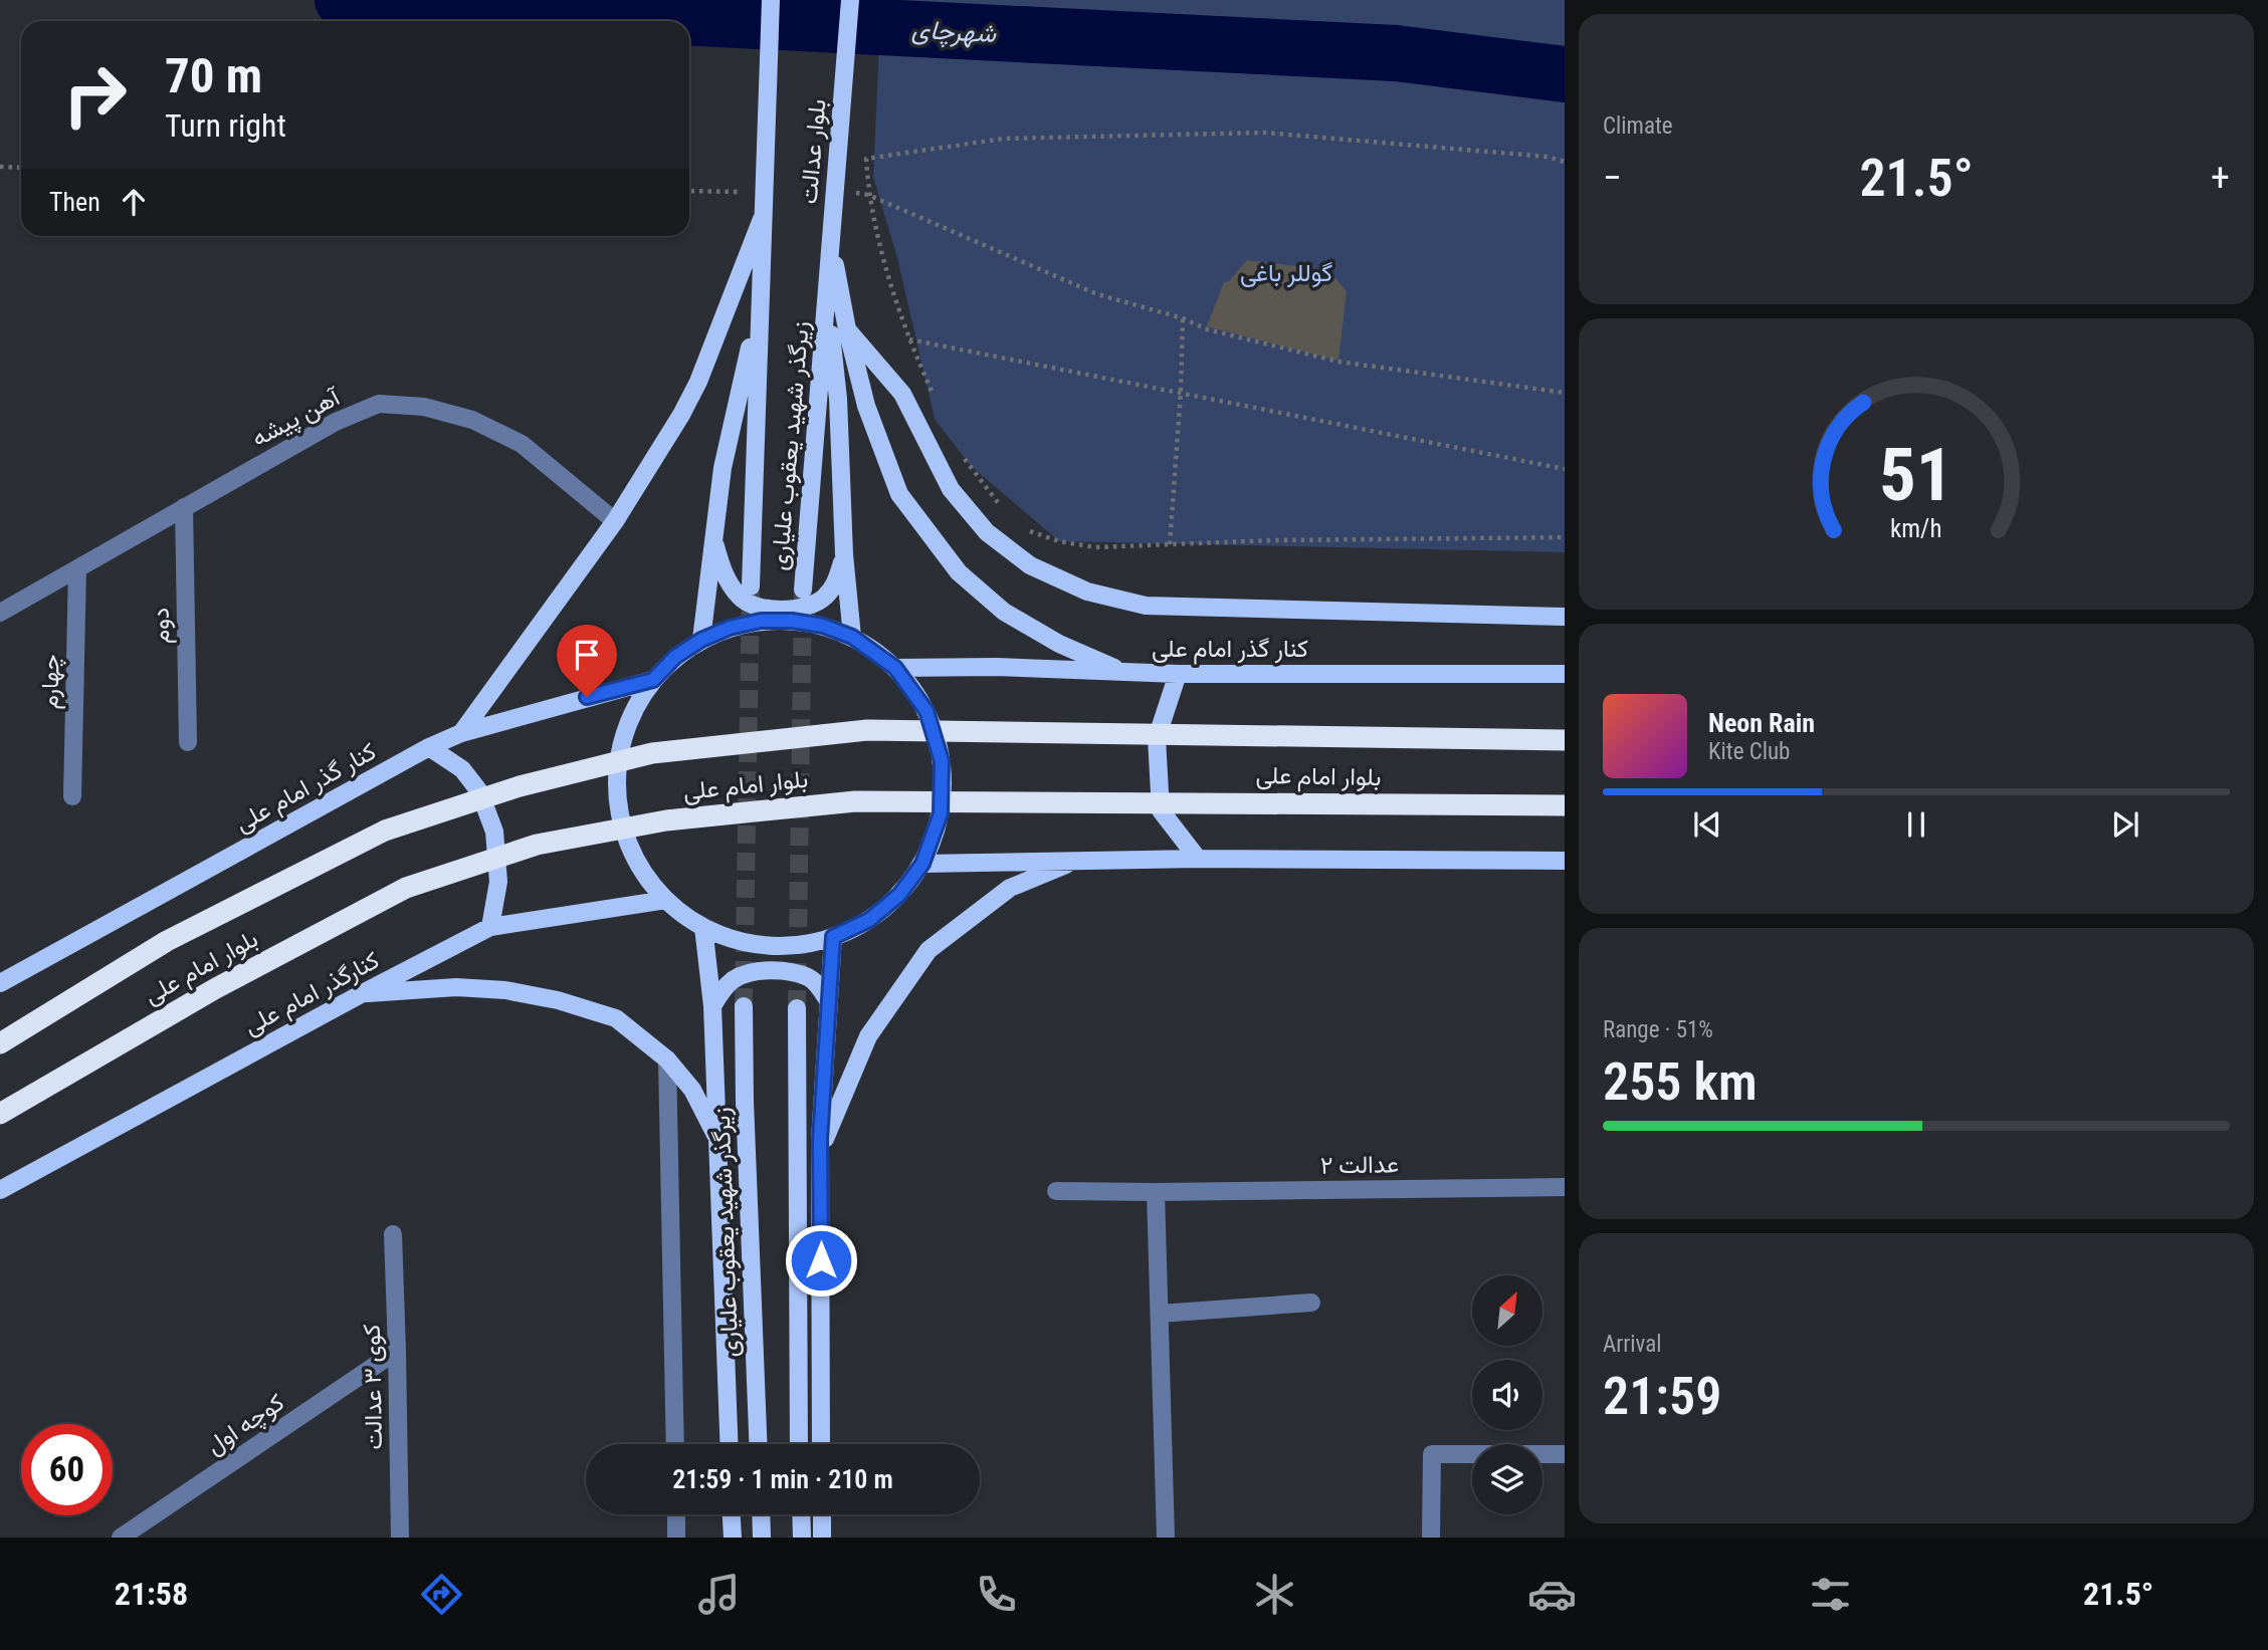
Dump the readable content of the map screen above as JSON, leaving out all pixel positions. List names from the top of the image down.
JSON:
{
  "streets": {
    "highway": ["بلوار امام علی"],
    "main road": [
      "بلوار عدالت",
      "زیرگذر شهید یعقوب علیاری",
      "کنار گذر امام علی",
      "کنارگذر امام علی"
    ],
    "street": [
      "آهن پیشه",
      "دوم",
      "چهارم",
      "عدالت ۲",
      "کوی ۳ عدالت",
      "کوچه اول"
    ]
  },
  "crossings": [
    ["بلوار عدالت", "زیرگذر شهید یعقوب علیاری"],
    ["آهن پیشه", "دوم"],
    ["آهن پیشه", "چهارم"],
    ["کوی ۳ عدالت", "کوچه اول"]
  ],
  "water": ["شهرچای"],
  "parks": ["گوللر باغی"],
  "north": "top right",
  "page": {
    "tile": [
      "Climate",
      ["Range · 51%", "255 km"],
      ["Arrival", "21:59"]
    ],
    "turn": ["70 m", "Turn right"],
    "heat": ["−", "21.5°", "+"],
    "then": "Then",
    "song": ["Neon Rain", "Kite Club"],
    "limit": "60",
    "trip": "21:59 · 1 min · 210 m",
    "tabs": ["21:58", "21.5°"],
    "gauge": ["51", "km/h"]
  }
}
